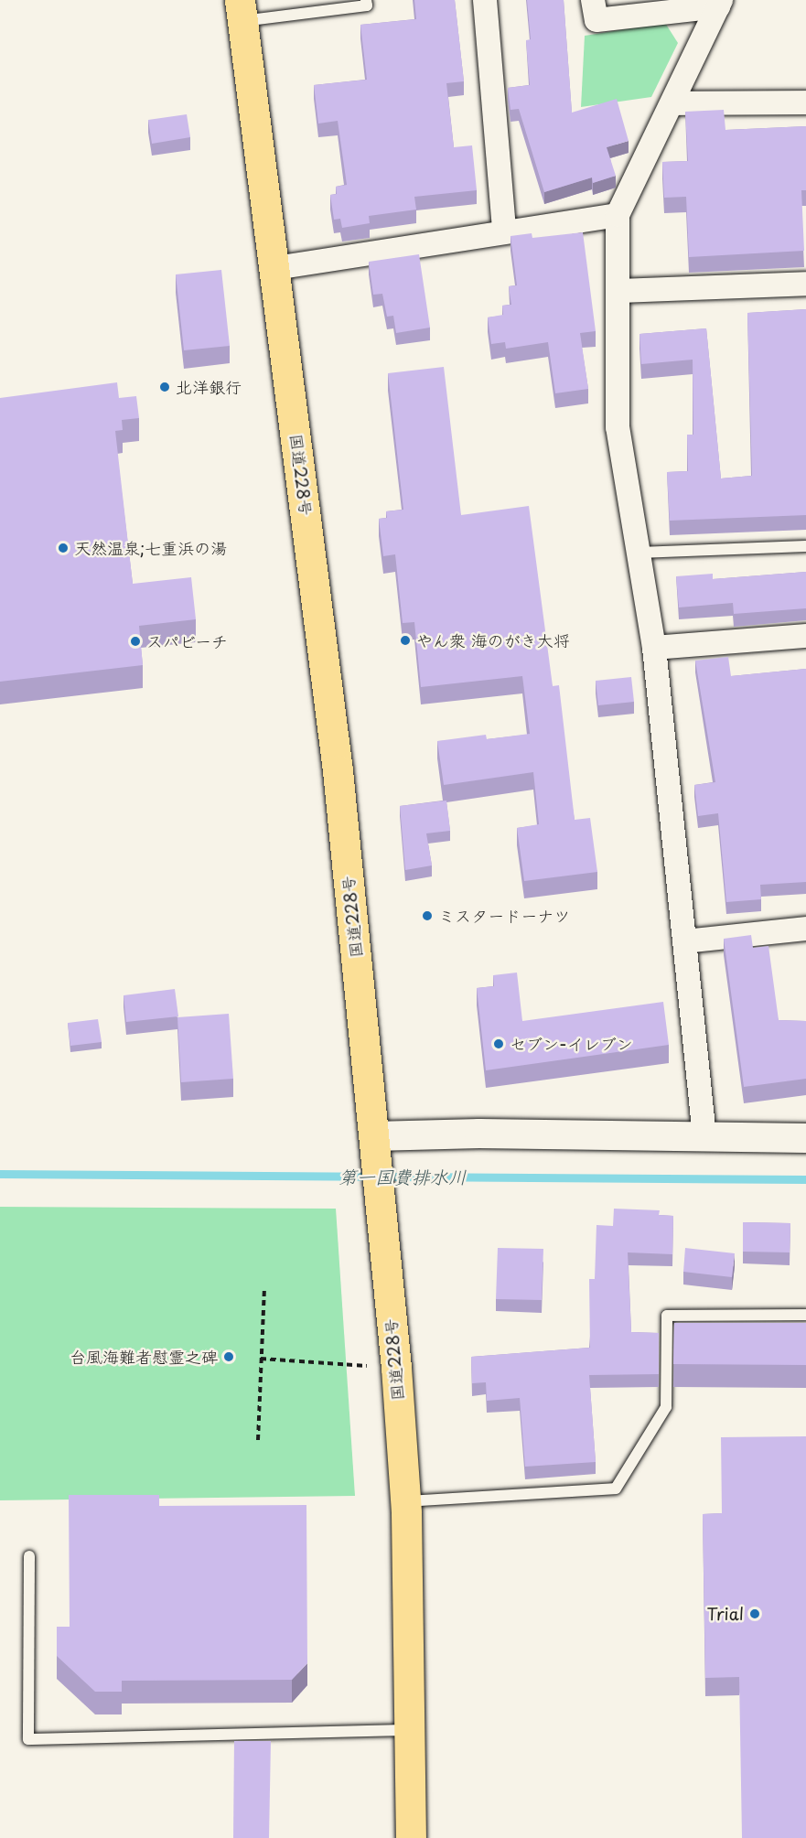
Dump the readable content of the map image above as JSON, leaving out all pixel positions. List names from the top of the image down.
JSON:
{
  "streets": {
    "highway": ["国道228号"]
  },
  "water": ["第一国費排水川"],
  "places": [
    "北洋銀行",
    "天然温泉;七重浜の湯",
    "やん衆 海のがき大将",
    "スパビーチ",
    "ミスタードーナツ",
    "セブン-イレブン",
    "台風海難者慰霊之碑",
    "Trial"
  ]
}
